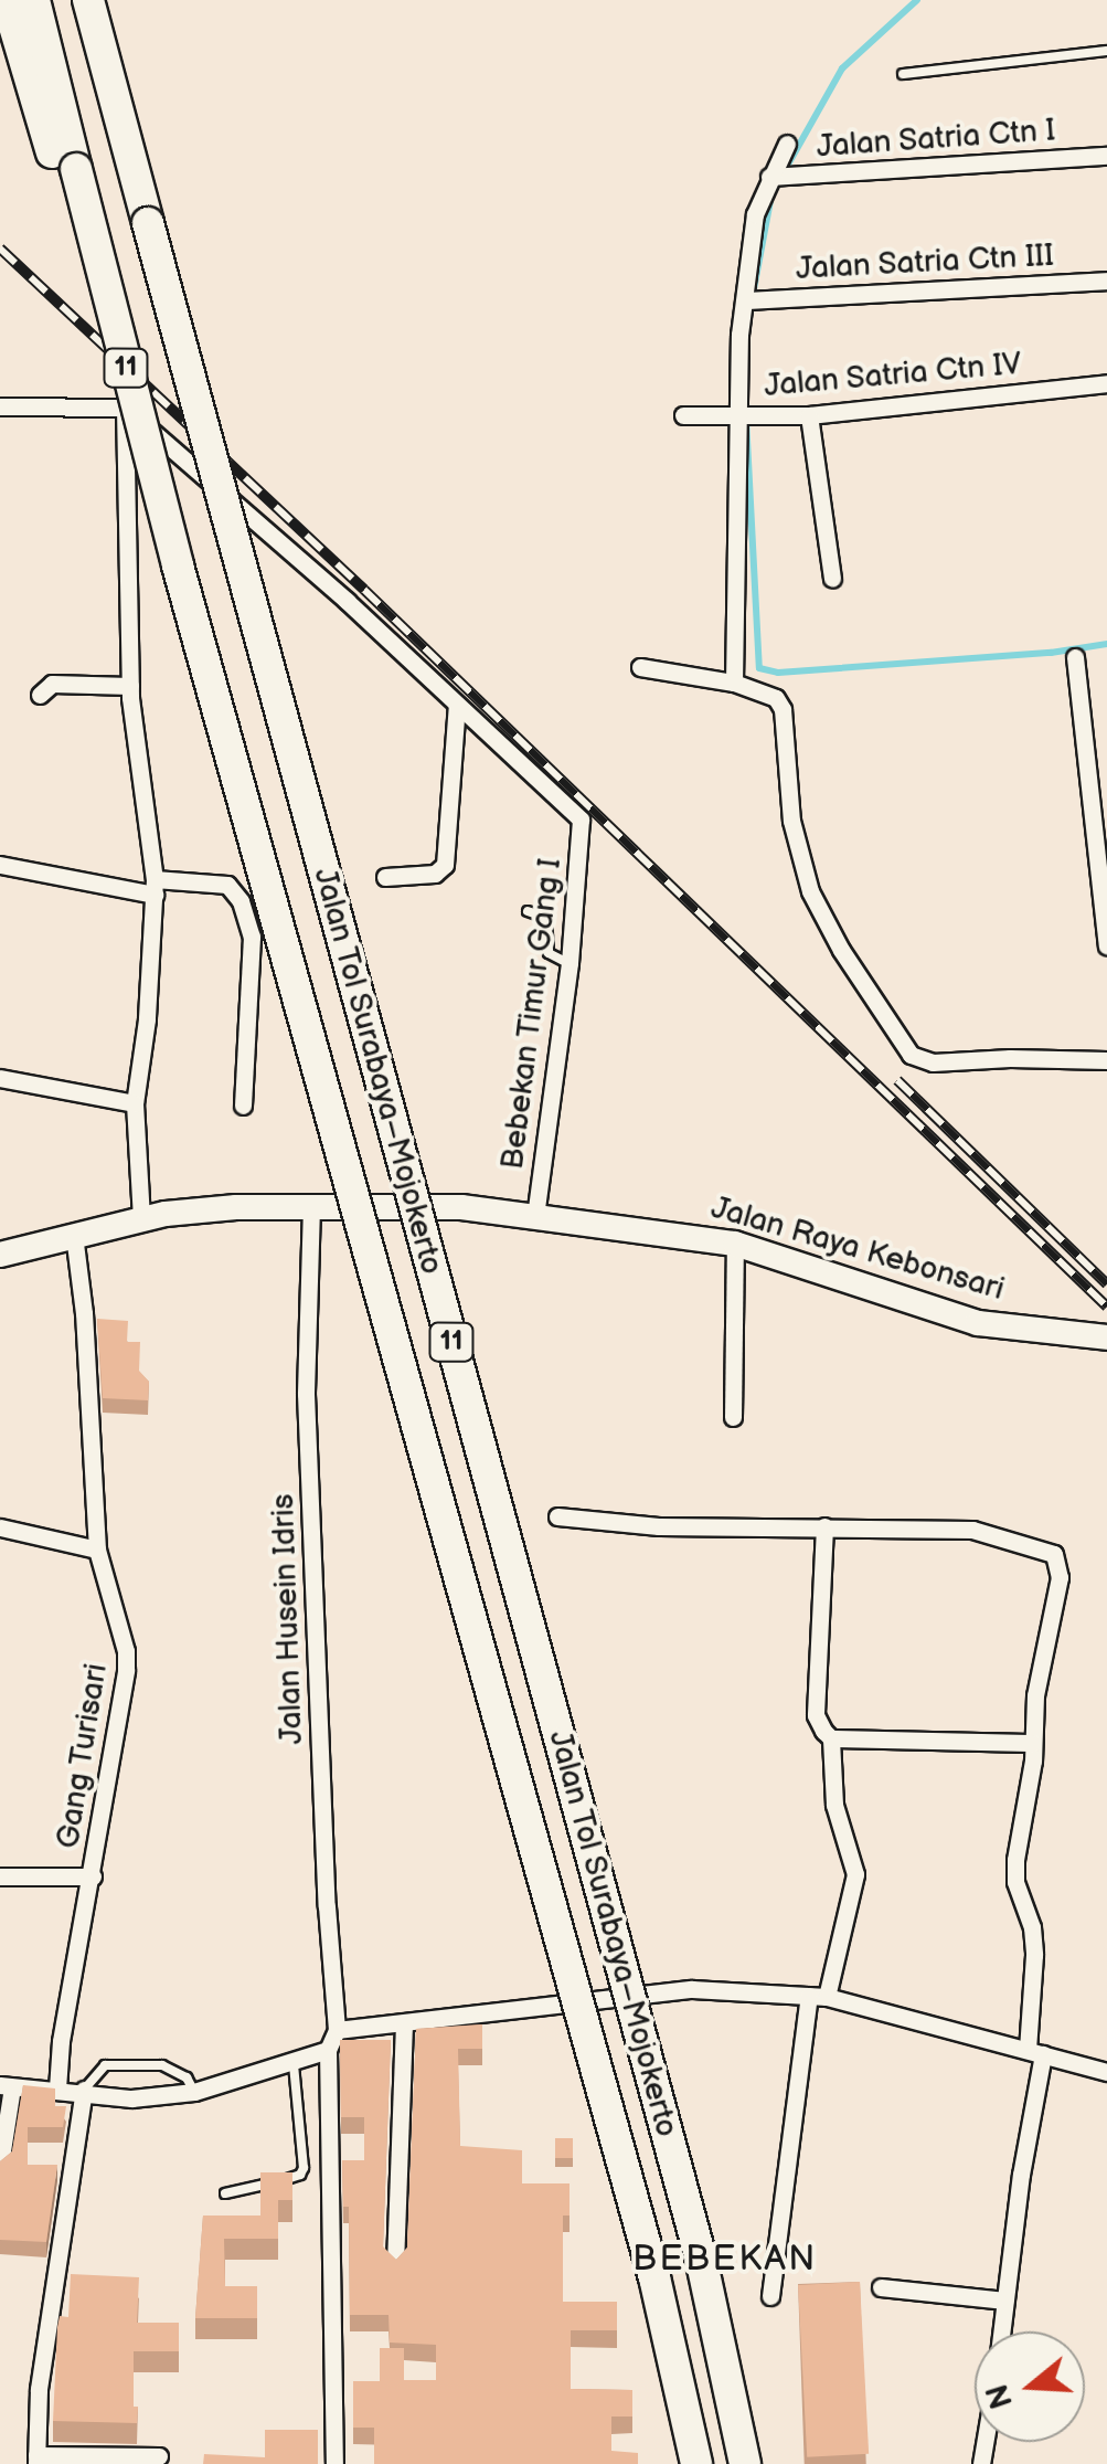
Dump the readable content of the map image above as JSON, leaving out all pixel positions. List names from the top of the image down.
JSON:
{
  "streets": {
    "highway": ["11", "Jalan Tol Surabaya–Mojokerto"],
    "main road": ["Jalan Raya Kebonsari"],
    "street": [
      "Jalan Satria Ctn I",
      "Jalan Satria Ctn III",
      "Jalan Satria Ctn IV",
      "Bebekan Timur Gang I",
      "Jalan Husein Idris",
      "Gang Turisari"
    ]
  },
  "crossings": [
    ["11", "Jalan Tol Surabaya–Mojokerto"],
    ["Bebekan Timur Gang I", "Jalan Raya Kebonsari"],
    ["Jalan Raya Kebonsari", "Jalan Husein Idris"],
    ["Jalan Raya Kebonsari", "Gang Turisari"]
  ],
  "districts": ["BEBEKAN"],
  "north": "left"
}
